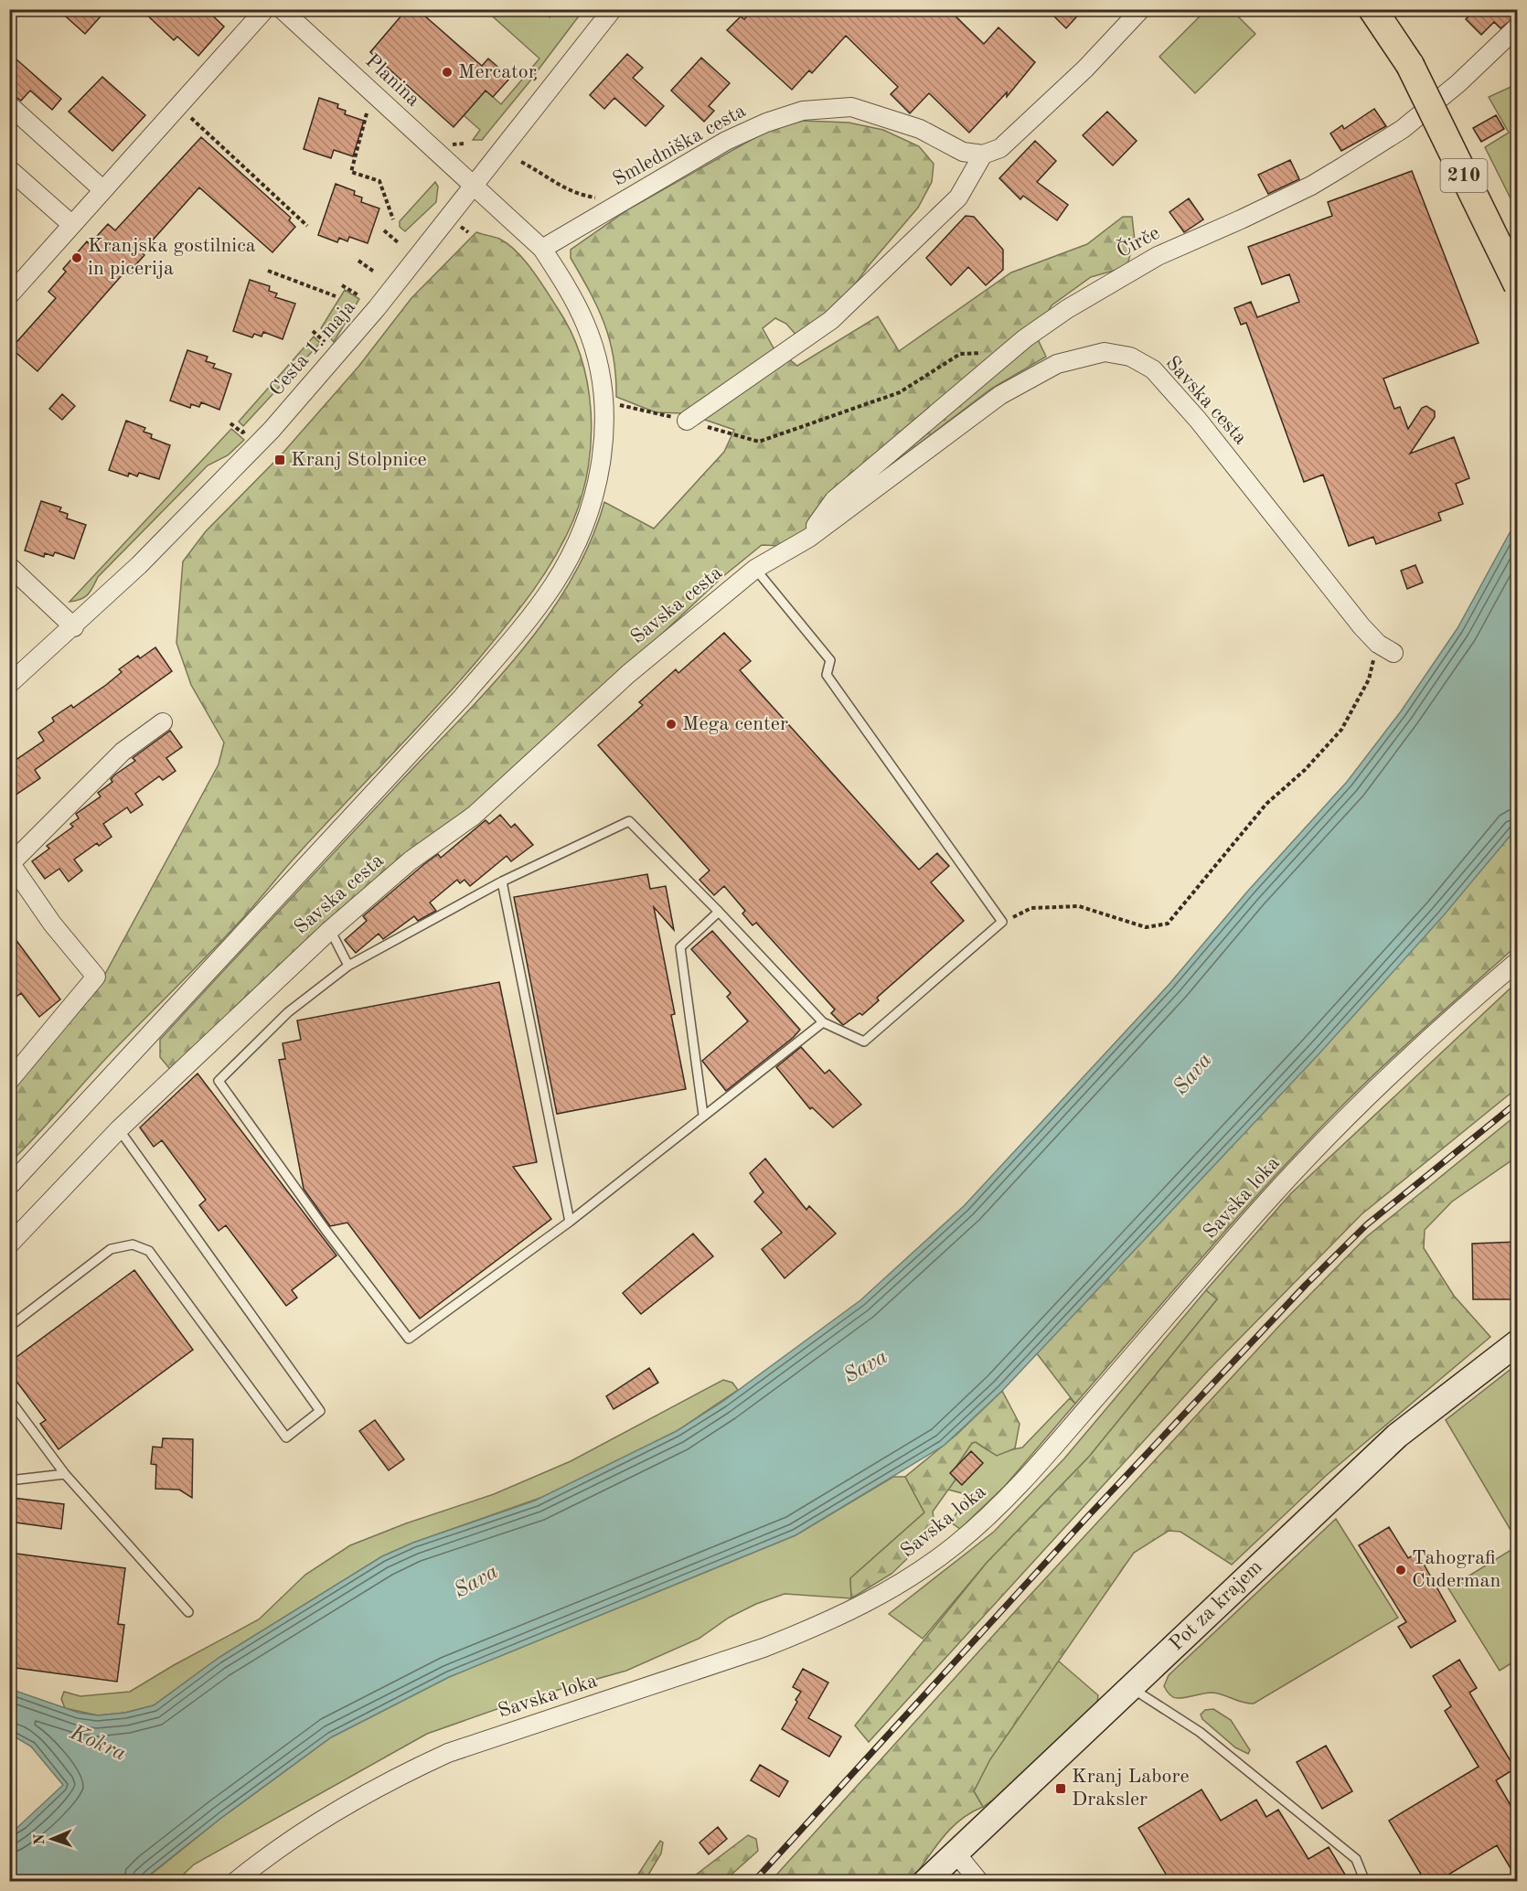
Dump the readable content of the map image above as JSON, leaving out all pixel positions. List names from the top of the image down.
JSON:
{
  "streets": {
    "main road": ["210"],
    "street": [
      "Planina",
      "Smledniška cesta",
      "Čirče",
      "Cesta 1. maja",
      "Savska cesta",
      "Savska loka",
      "Pot za krajem"
    ]
  },
  "crossings": [
    ["Planina", "Cesta 1. maja"],
    ["Planina", "Savska cesta"],
    ["Smledniška cesta", "Savska cesta"],
    ["Čirče", "Savska cesta"],
    ["Cesta 1. maja", "Savska cesta"]
  ],
  "water": ["Sava", "Kokra"],
  "places": {
    "other": [
      "Mercator",
      "Kranjska gostilnica in picerija",
      "Mega center",
      "Tahografi Cuderman"
    ],
    "transit": ["Kranj Stolpnice", "Kranj Labore Draksler"]
  },
  "north": "left"
}
